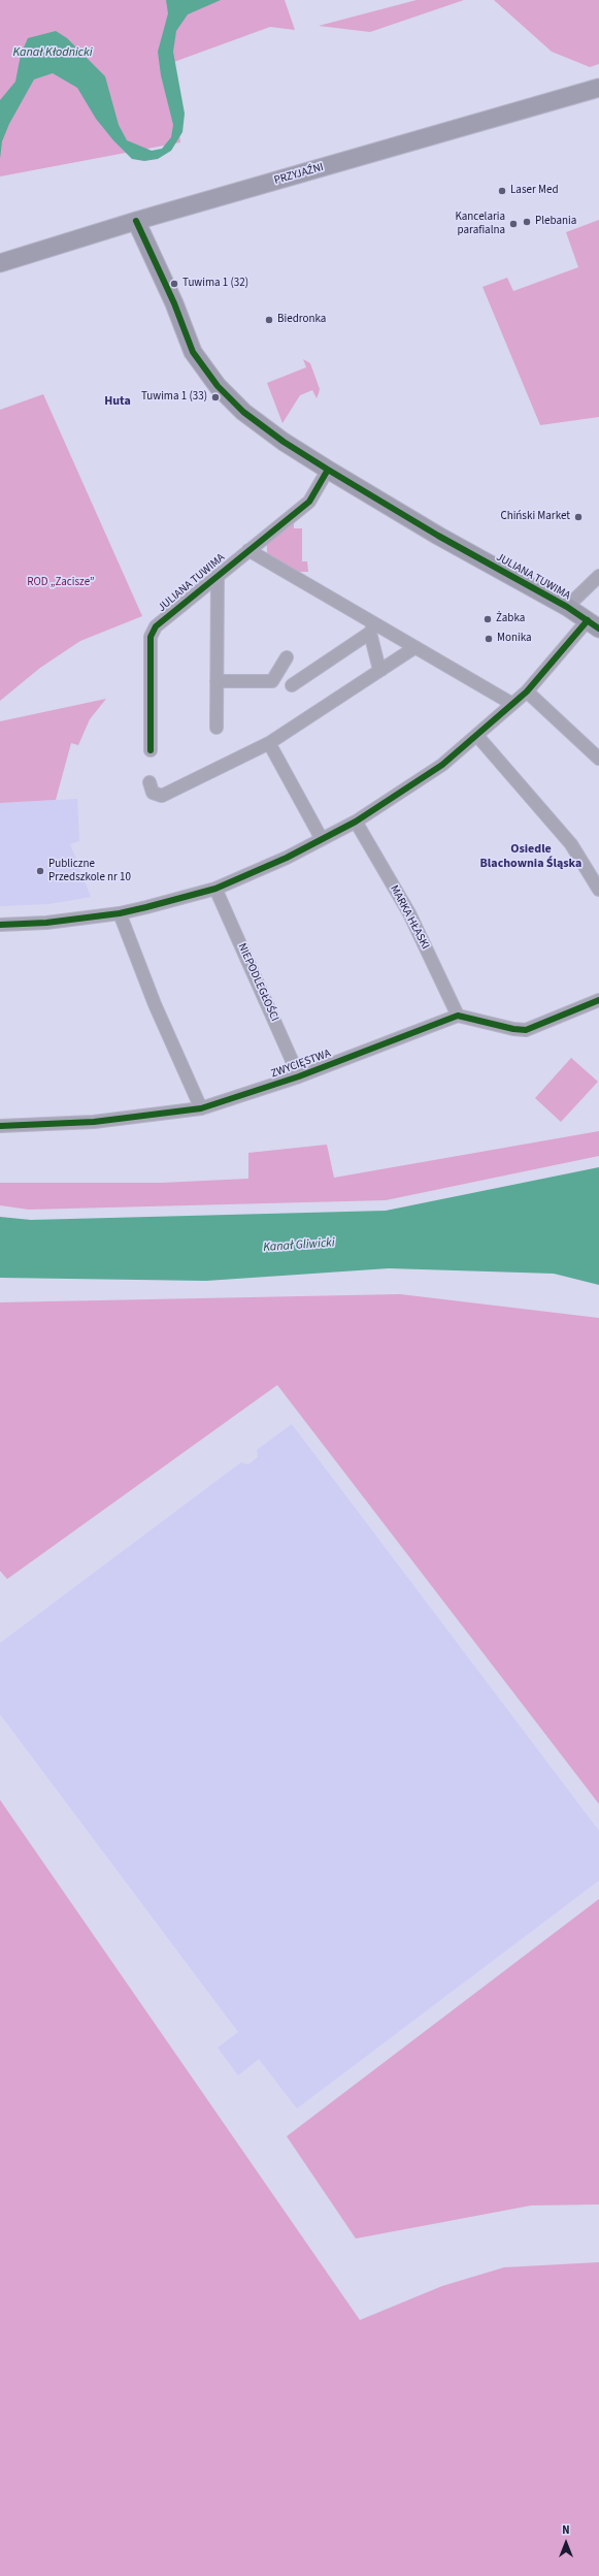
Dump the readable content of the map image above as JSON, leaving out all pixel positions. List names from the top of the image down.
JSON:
{
  "streets": {
    "street": [
      "PRZYJAŹNI",
      "JULIANA TUWIMA",
      "MARKA HŁASKI",
      "NIEPODLEGŁOŚCI",
      "ZWYCIĘSTWA"
    ]
  },
  "crossings": [
    ["PRZYJAŹNI", "JULIANA TUWIMA"],
    ["MARKA HŁASKI", "ZWYCIĘSTWA"],
    ["NIEPODLEGŁOŚCI", "ZWYCIĘSTWA"]
  ],
  "districts": ["Huta", "Osiedle Blachownia Śląska"],
  "water": ["Kanał Kłodnicki", "Kanał Gliwicki"],
  "parks": ["ROD „Zacisze”"],
  "places": [
    "Laser Med",
    "Plebania",
    "Kancelaria parafialna",
    "Tuwima 1 (32)",
    "Biedronka",
    "Tuwima 1 (33)",
    "Chiński Market",
    "Żabka",
    "Monika",
    "Publiczne Przedszkole nr 10"
  ],
  "north": "top"
}
